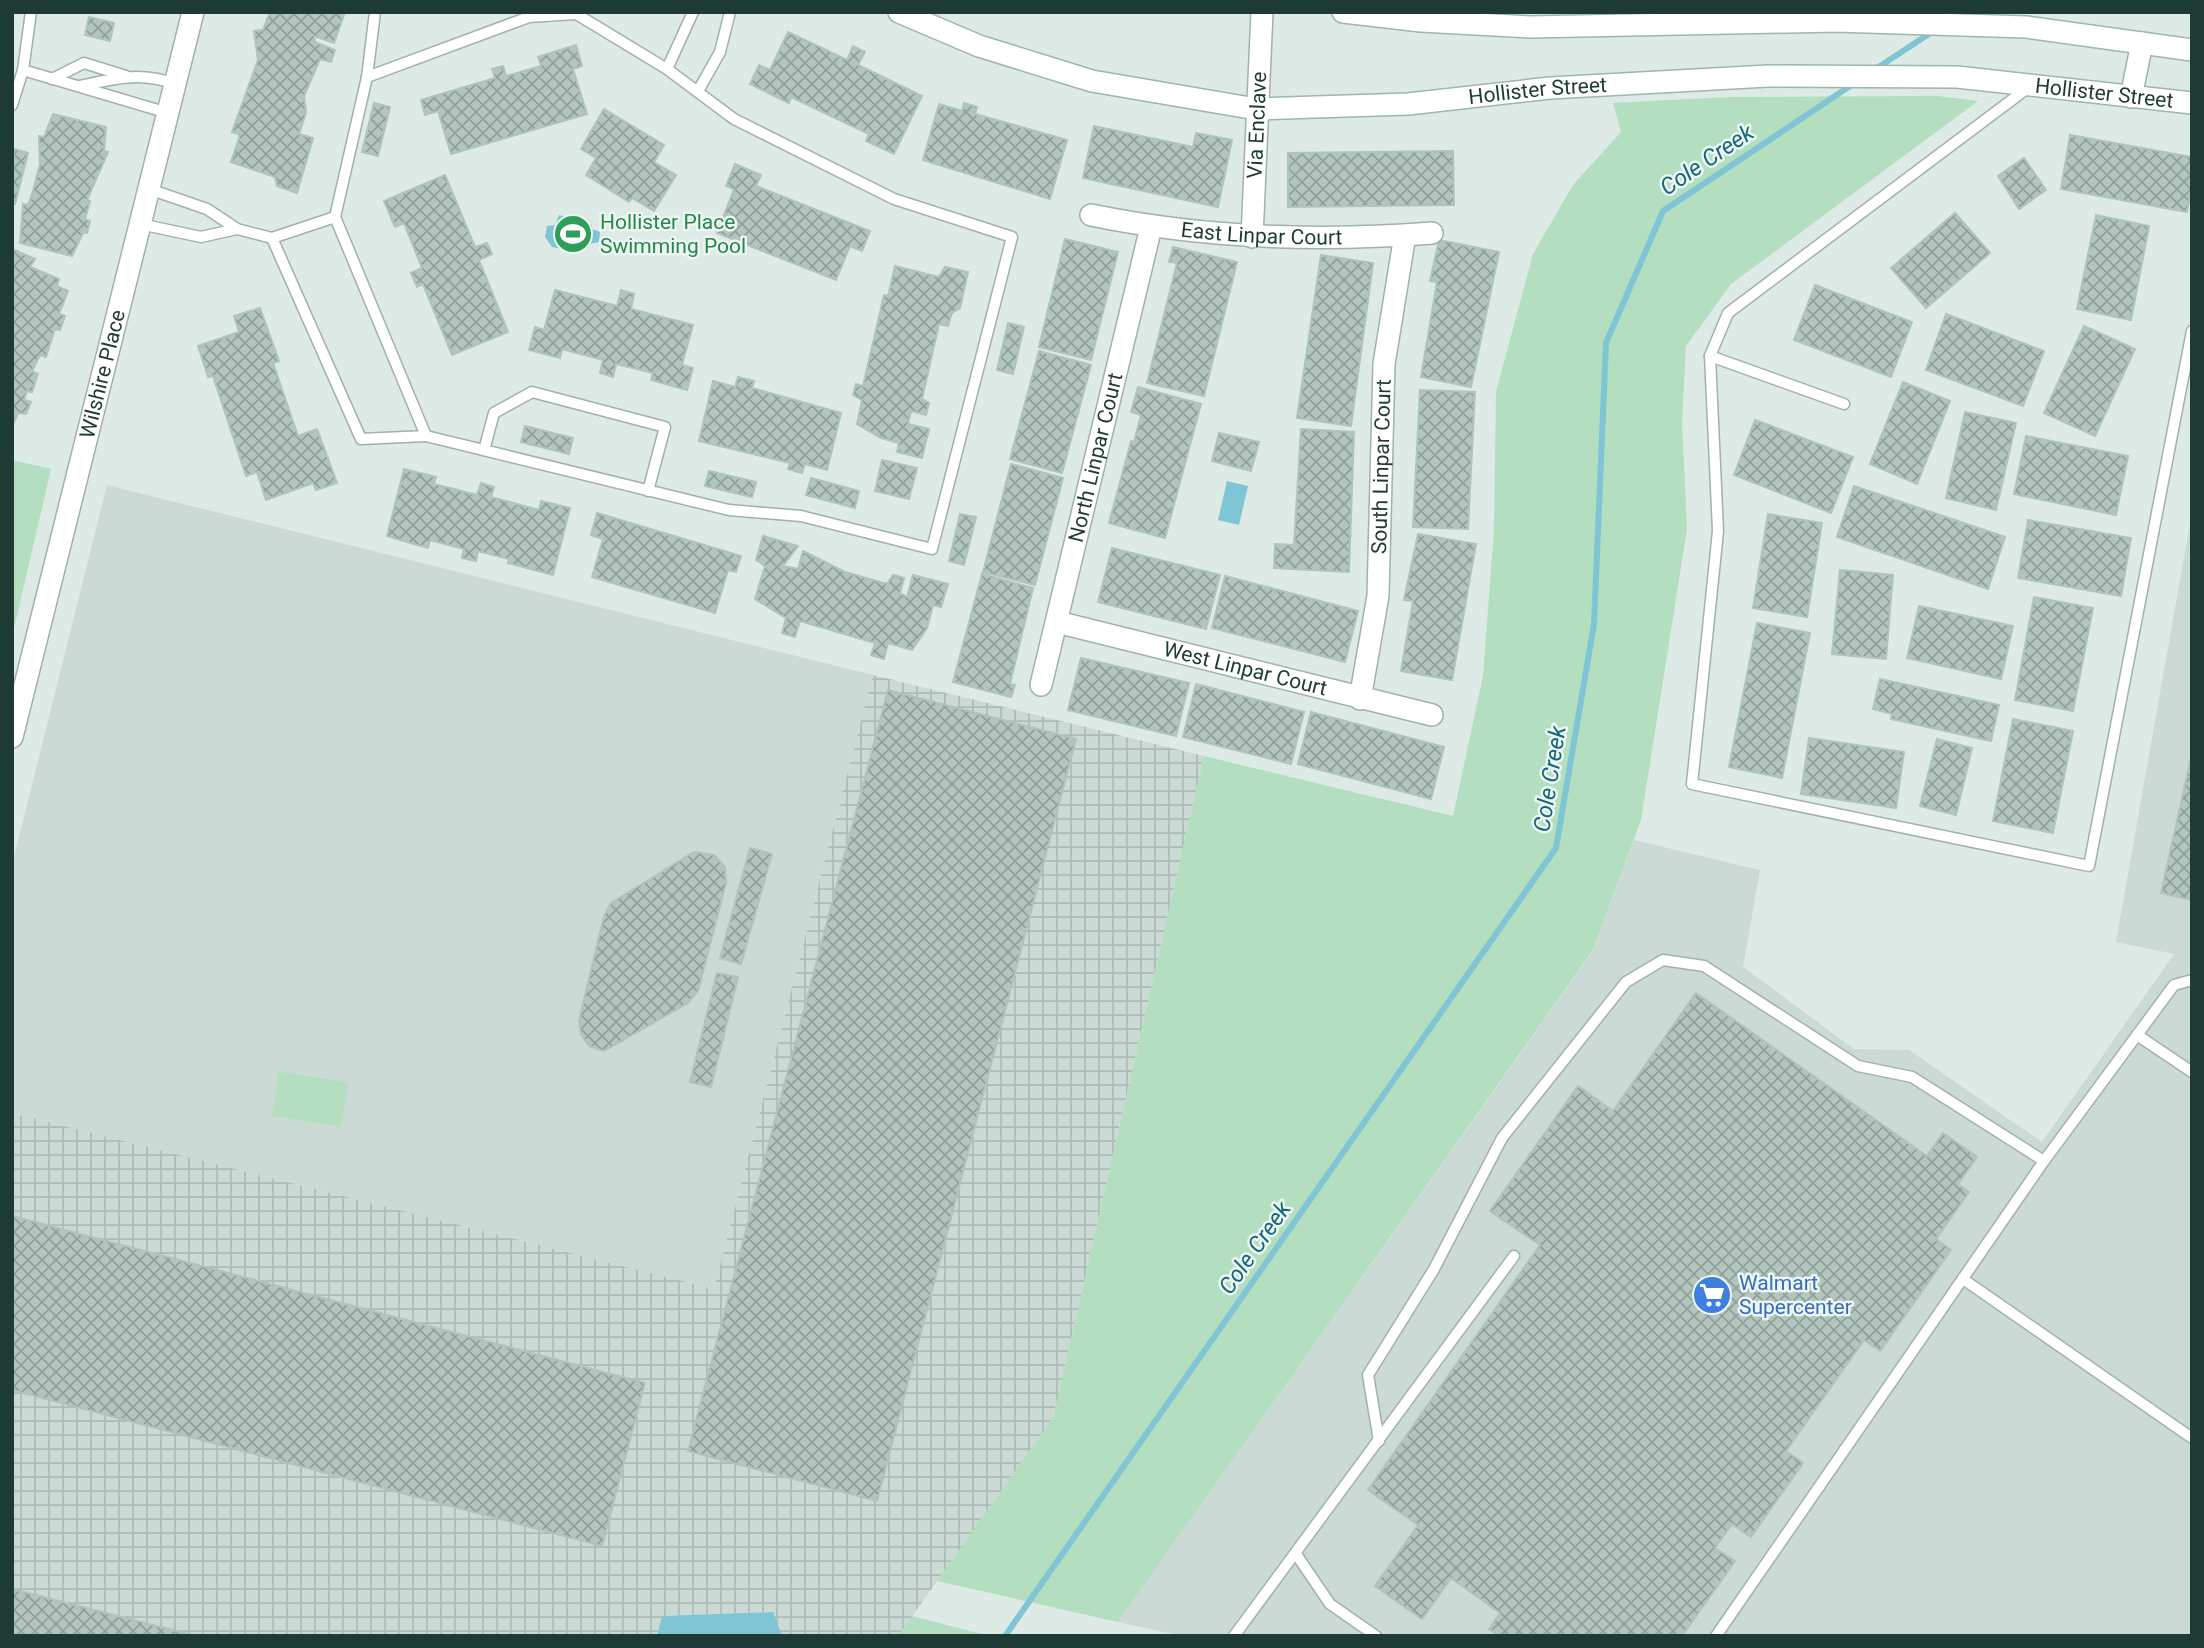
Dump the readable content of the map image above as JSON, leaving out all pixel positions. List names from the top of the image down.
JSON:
{
  "streets": {
    "street": [
      "Hollister Street",
      "Via Enclave",
      "East Linpar Court",
      "Wilshire Place",
      "North Linpar Court",
      "South Linpar Court",
      "West Linpar Court"
    ]
  },
  "crossings": [
    ["Hollister Street", "Via Enclave"],
    ["Via Enclave", "East Linpar Court"],
    ["East Linpar Court", "North Linpar Court"],
    ["East Linpar Court", "South Linpar Court"],
    ["North Linpar Court", "West Linpar Court"],
    ["South Linpar Court", "West Linpar Court"]
  ],
  "water": ["Cole Creek"],
  "places": {
    "sports": ["Hollister Place Swimming Pool"],
    "supermarket": ["Walmart Supercenter"]
  }
}
